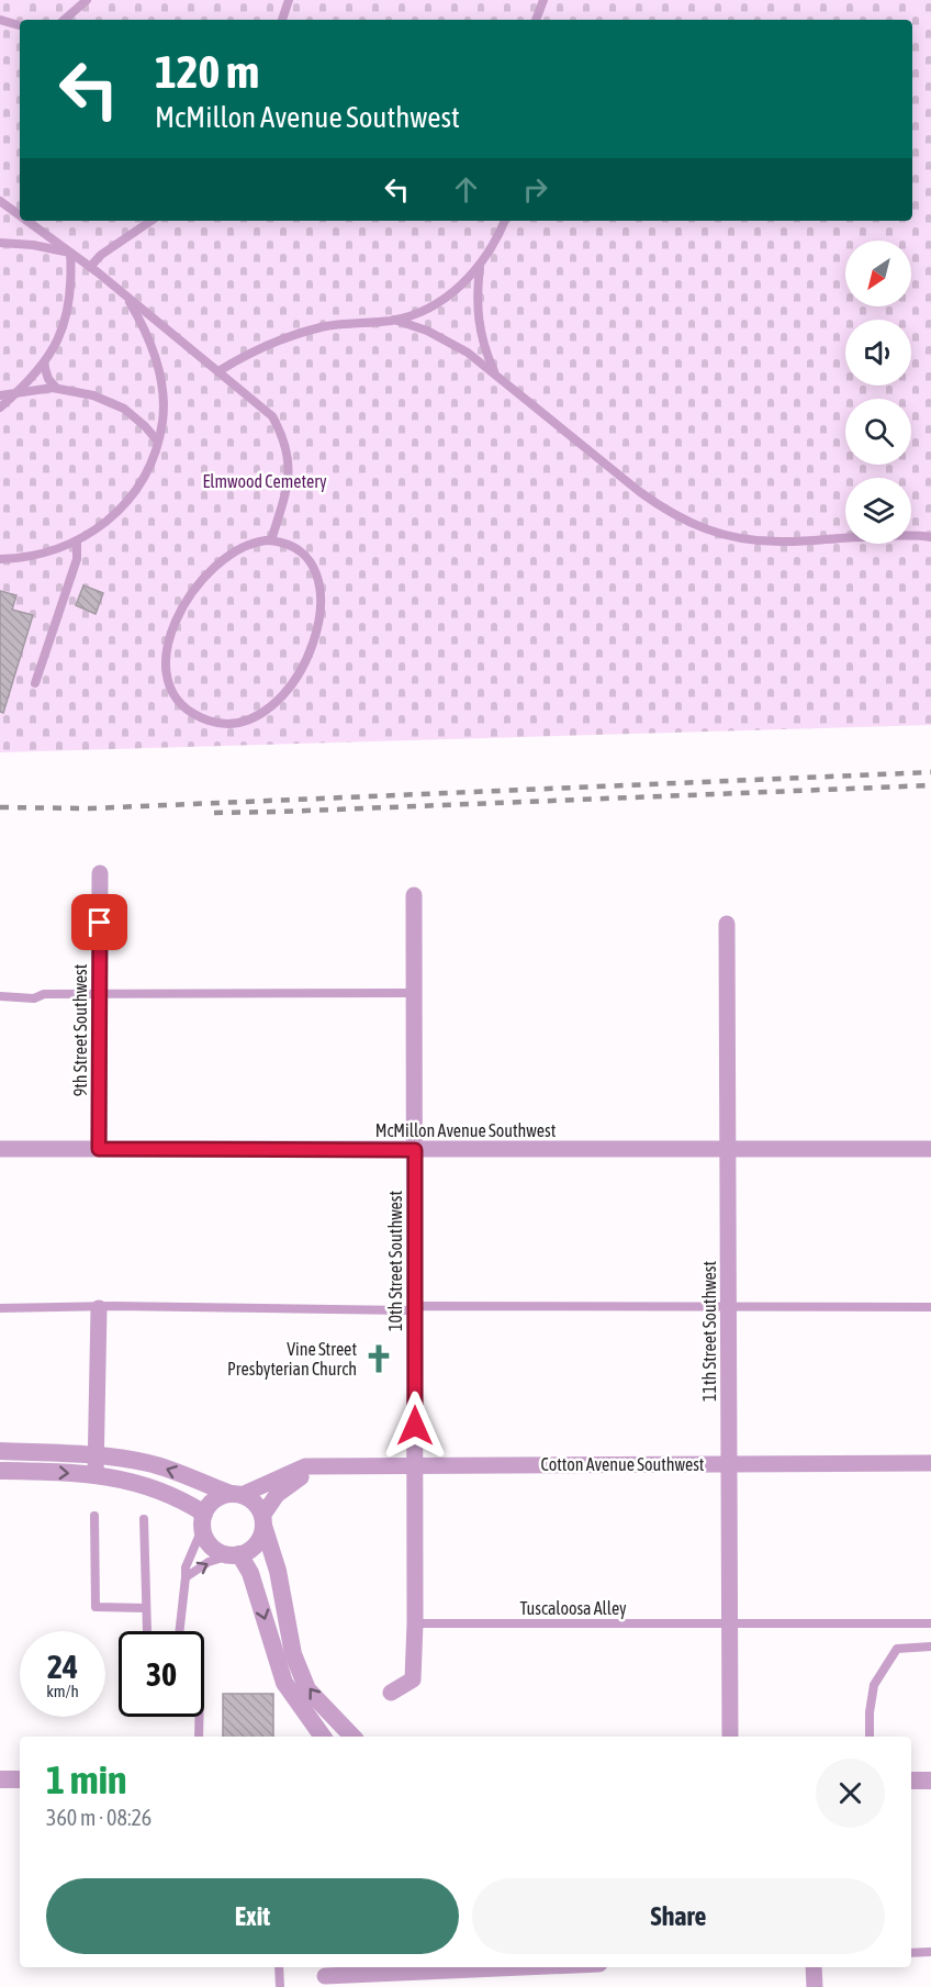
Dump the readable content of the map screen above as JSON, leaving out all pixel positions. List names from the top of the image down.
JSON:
{
  "streets": {
    "street": [
      "9th Street Southwest",
      "McMillon Avenue Southwest",
      "10th Street Southwest",
      "11th Street Southwest",
      "Cotton Avenue Southwest"
    ],
    "lane": ["Tuscaloosa Alley"]
  },
  "crossings": [
    ["9th Street Southwest", "McMillon Avenue Southwest"],
    ["McMillon Avenue Southwest", "10th Street Southwest"],
    ["McMillon Avenue Southwest", "11th Street Southwest"],
    ["10th Street Southwest", "Cotton Avenue Southwest"],
    ["10th Street Southwest", "Tuscaloosa Alley"],
    ["11th Street Southwest", "Cotton Avenue Southwest"],
    ["11th Street Southwest", "Tuscaloosa Alley"]
  ],
  "parks": ["Elmwood Cemetery"],
  "places": {
    "church": ["Vine Street Presbyterian Church"]
  },
  "north": "bottom left",
  "page": {
    "turn": ["120 m", "McMillon Avenue Southwest"],
    "speed": "24 km/h",
    "limit": "30",
    "heading": ["1 min", "360 m · 08:26"],
    "buttons": ["Exit", "Share"]
  }
}
